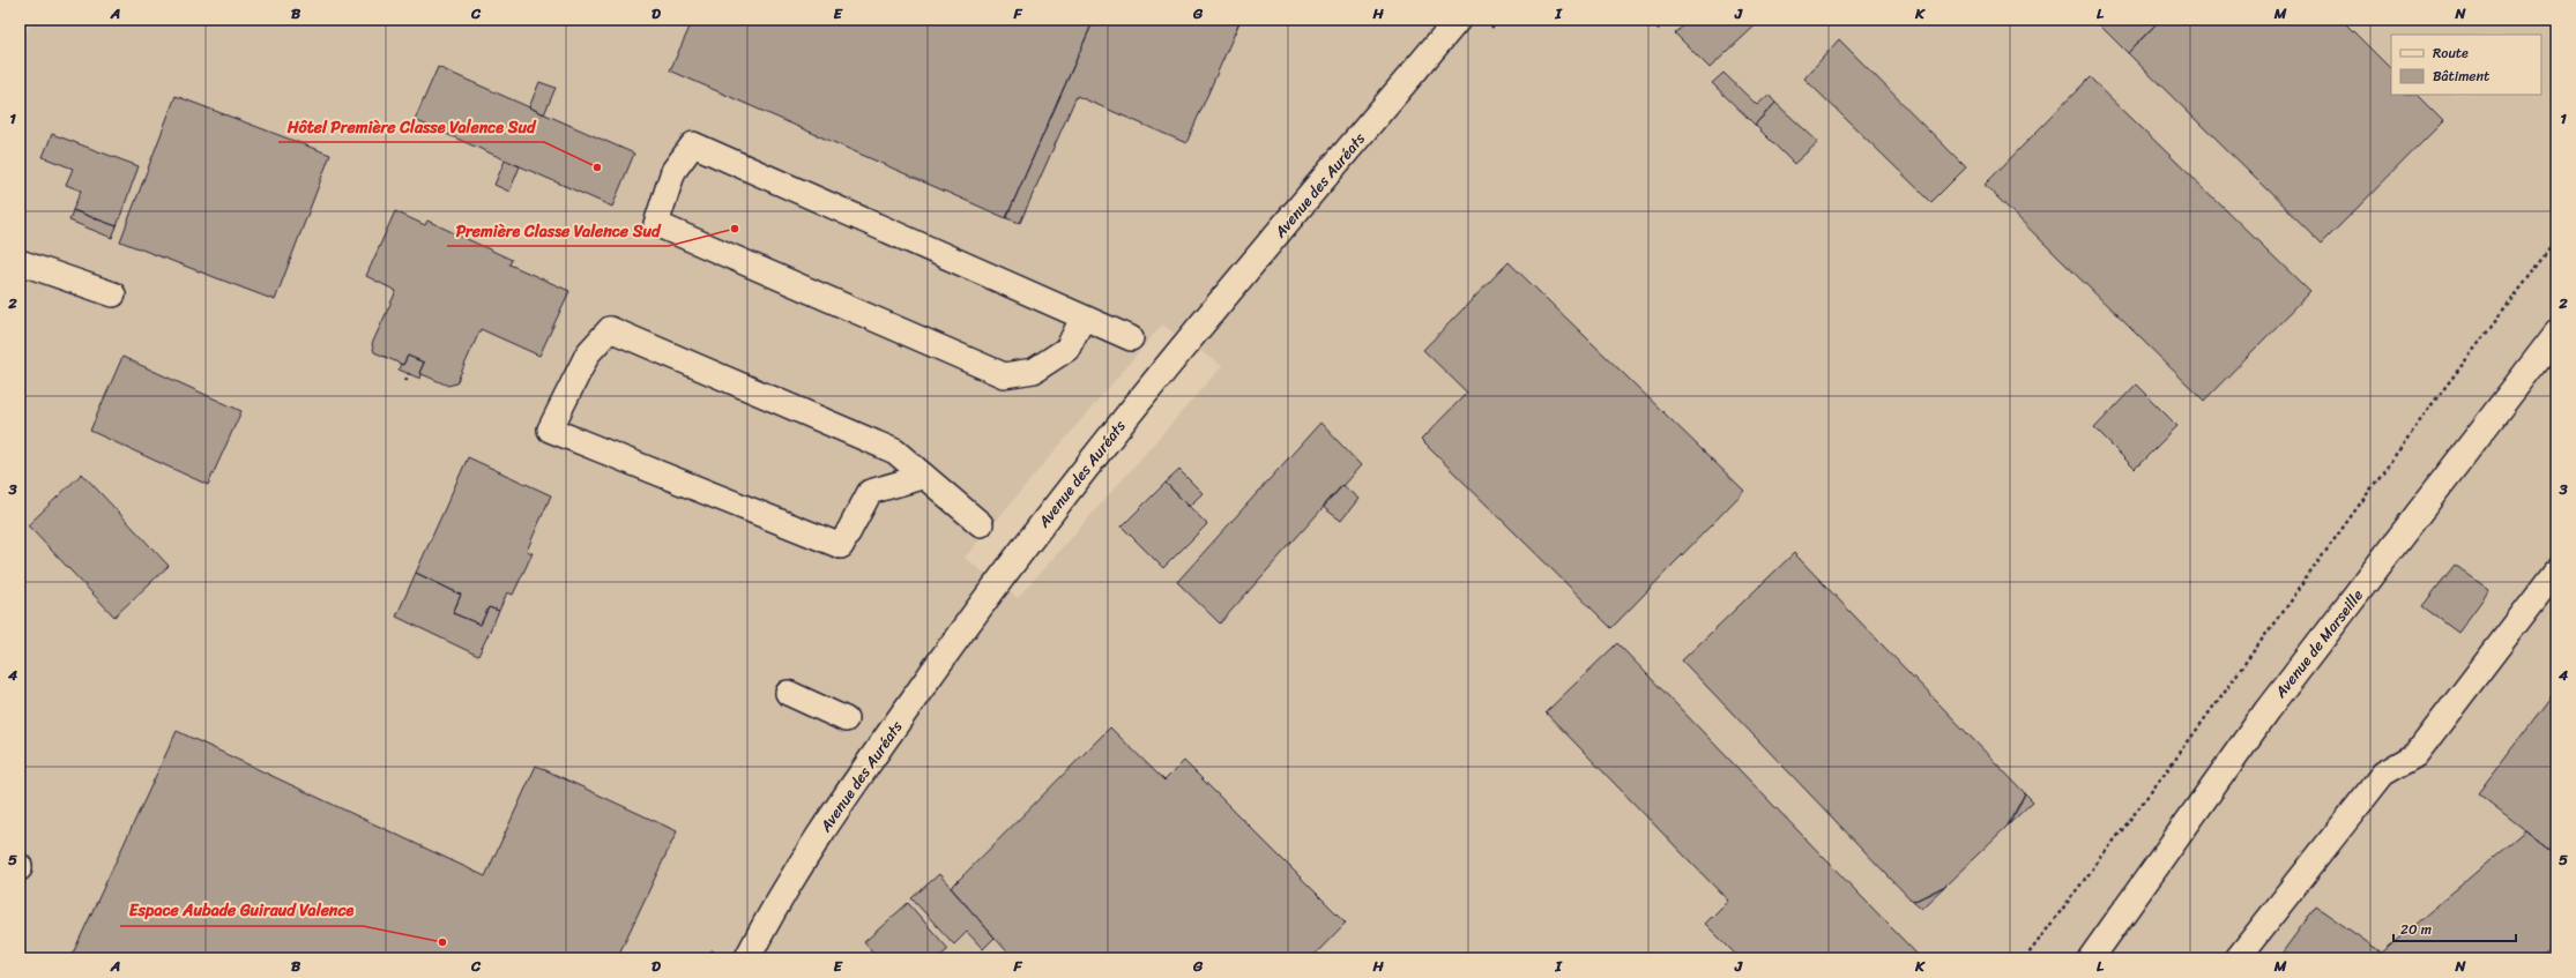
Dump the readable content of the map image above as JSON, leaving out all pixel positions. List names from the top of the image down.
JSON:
{
  "streets": {
    "street": ["Avenue des Auréats", "Avenue de Marseille"]
  },
  "places": ["Hôtel Première Classe Valence Sud", "Première Classe Valence Sud", "Espace Aubade Guiraud Valence"],
  "legend": ["Route", "Bâtiment"],
  "scale_bar": "20 m",
  "grid": {
    "columns": [
      "A",
      "B",
      "C",
      "D",
      "E",
      "F",
      "G",
      "H",
      "I",
      "J",
      "K",
      "L",
      "M",
      "N"
    ],
    "rows": [
      "1",
      "2",
      "3",
      "4",
      "5"
    ]
  }
}
